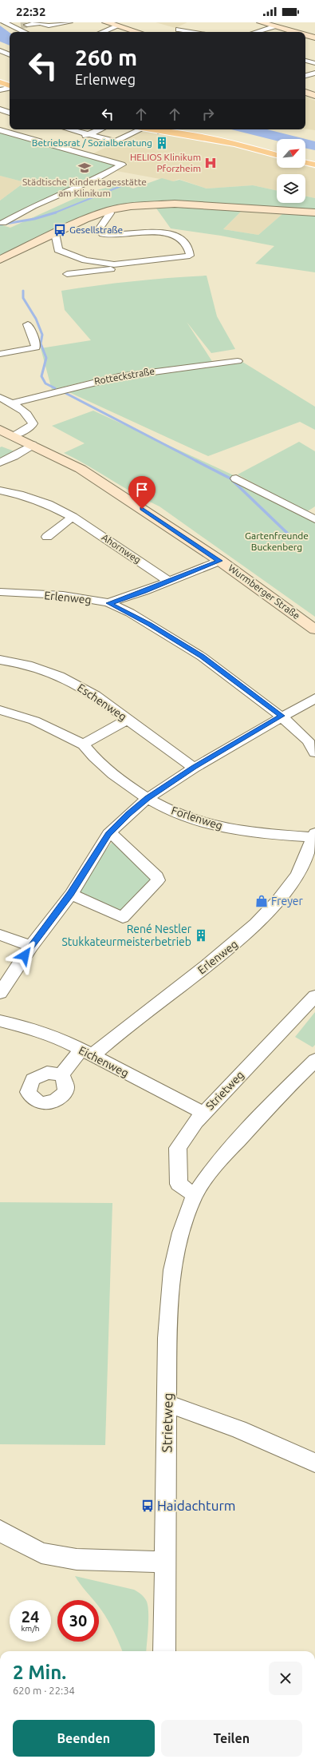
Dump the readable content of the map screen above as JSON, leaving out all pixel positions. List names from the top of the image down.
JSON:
{
  "streets": {
    "main road": ["Wurmberger Straße"],
    "street": [
      "Rotteckstraße",
      "Ahornweg",
      "Erlenweg",
      "Eschenweg",
      "Forlenweg",
      "Eichenweg",
      "Strietweg"
    ]
  },
  "crossings": [
    ["Erlenweg", "Forlenweg"],
    ["Erlenweg", "Eichenweg"],
    ["Eichenweg", "Strietweg"]
  ],
  "parks": ["Gartenfreunde Buckenberg"],
  "places": {
    "building": ["Betriebsrat / Sozialberatung", "René Nestler Stukkateurmeisterbetrieb"],
    "hospital": ["HELIOS Klinikum Pforzheim"],
    "school or university": ["Städtische Kindertagesstätte am Klinikum"],
    "bus stop": ["Gesellstraße", "Haidachturm"],
    "shop": ["Freyer"]
  },
  "north": "top right",
  "page": {
    "status": "22:32",
    "turn": ["260 m", "Erlenweg"],
    "speed": "24 km/h",
    "limit": "30",
    "heading": ["2 Min.", "620 m · 22:34"],
    "buttons": ["Beenden", "Teilen"]
  }
}
